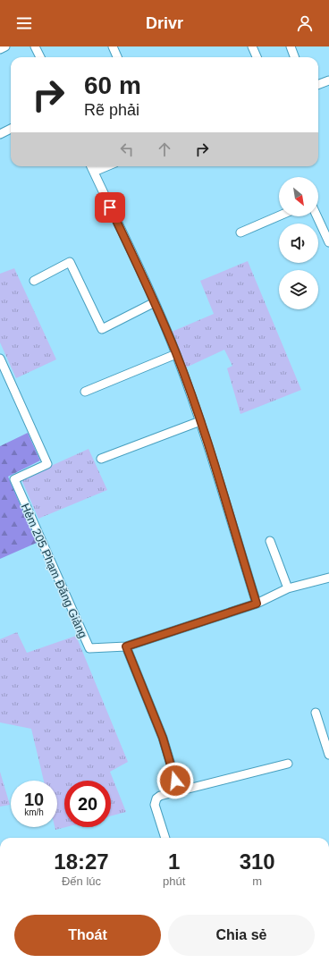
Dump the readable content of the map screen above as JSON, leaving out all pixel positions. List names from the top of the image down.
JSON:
{
  "streets": {
    "lane": ["Hẻm 205 Phạm Đăng Giảng"]
  },
  "north": "bottom right",
  "page": {
    "header": "Drivr",
    "turn": ["60 m", "Rẽ phải"],
    "speed": "10 km/h",
    "limit": "20",
    "eta": [
      "18:27",
      "Đến lúc",
      "1",
      "phút",
      "310",
      "m"
    ],
    "buttons": ["Thoát", "Chia sẻ"]
  }
}
